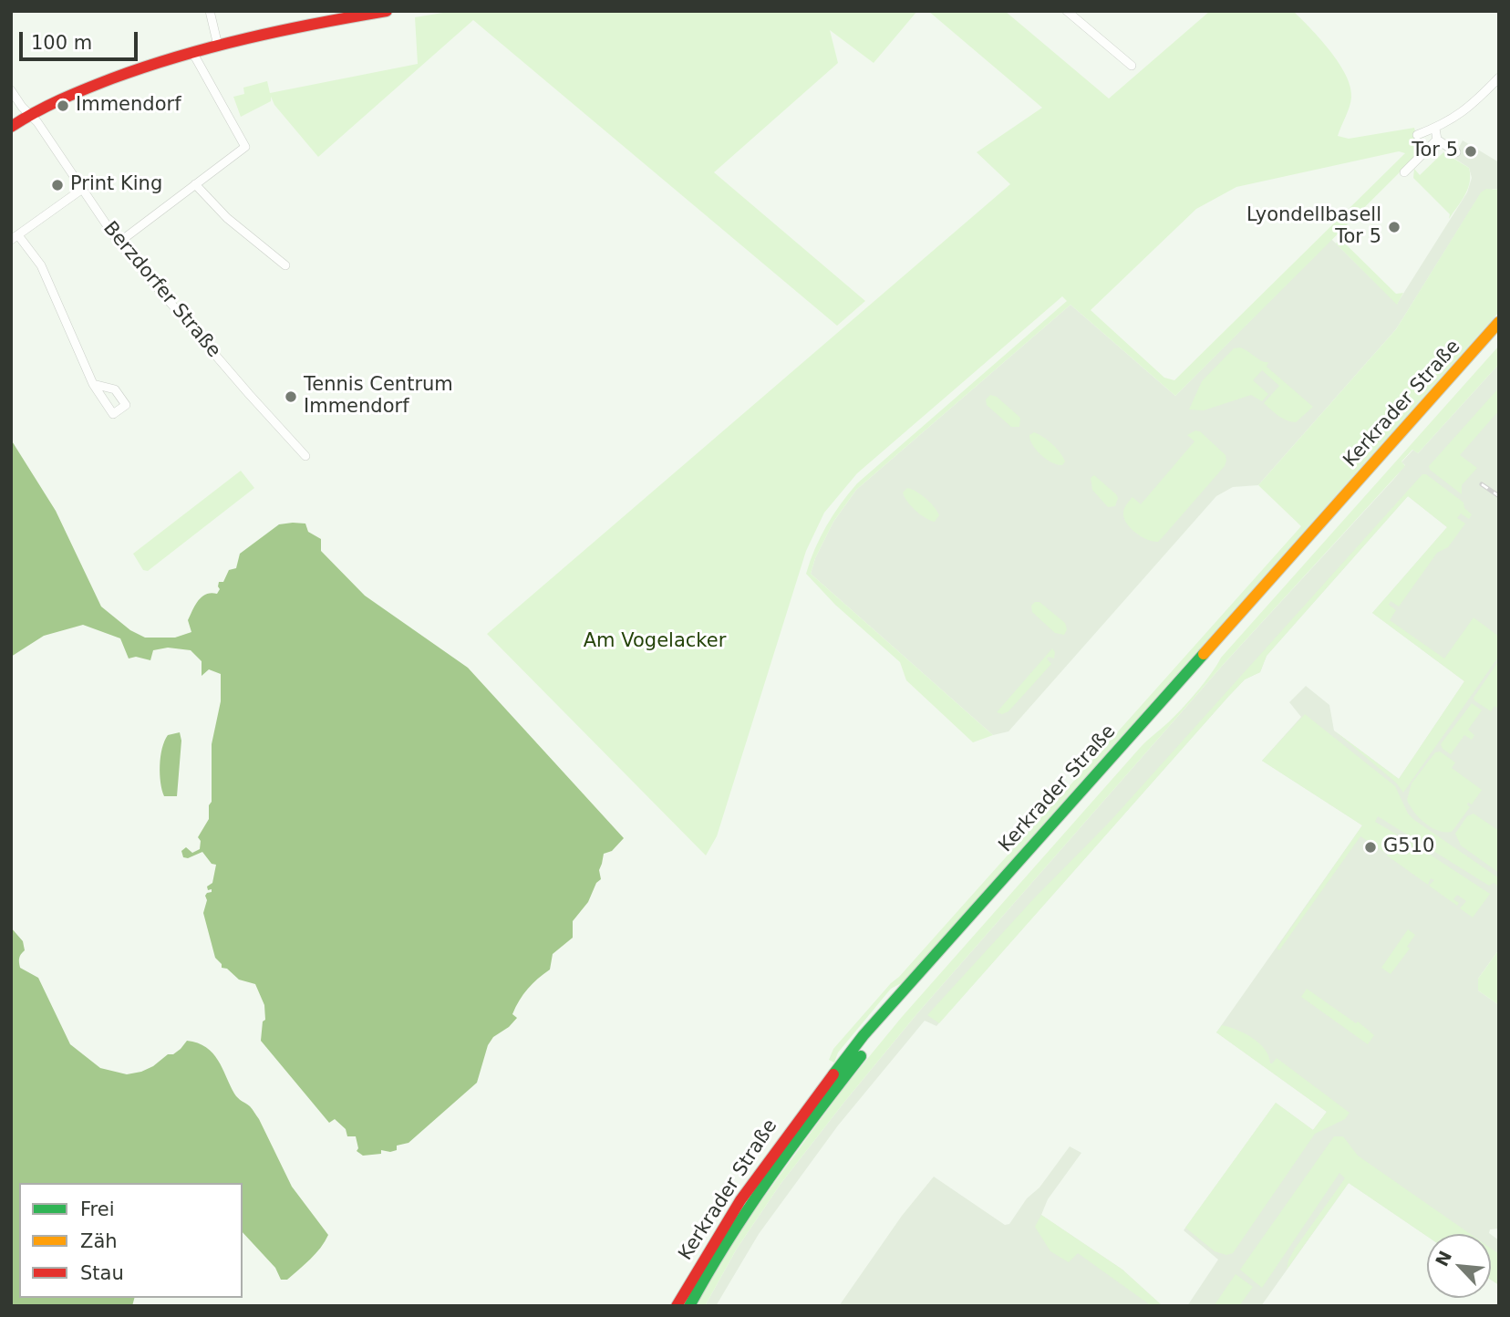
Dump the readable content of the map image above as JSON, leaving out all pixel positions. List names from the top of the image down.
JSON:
{
  "streets": {
    "main road": ["Kerkrader Straße"],
    "street": ["Berzdorfer Straße"]
  },
  "parks": ["Am Vogelacker"],
  "places": [
    "Immendorf",
    "Tor 5",
    "Print King",
    "Lyondellbasell Tor 5",
    "Tennis Centrum Immendorf",
    "G510"
  ],
  "legend": ["Frei", "Zäh", "Stau"],
  "scale_bar": "100 m",
  "north": "top left"
}
